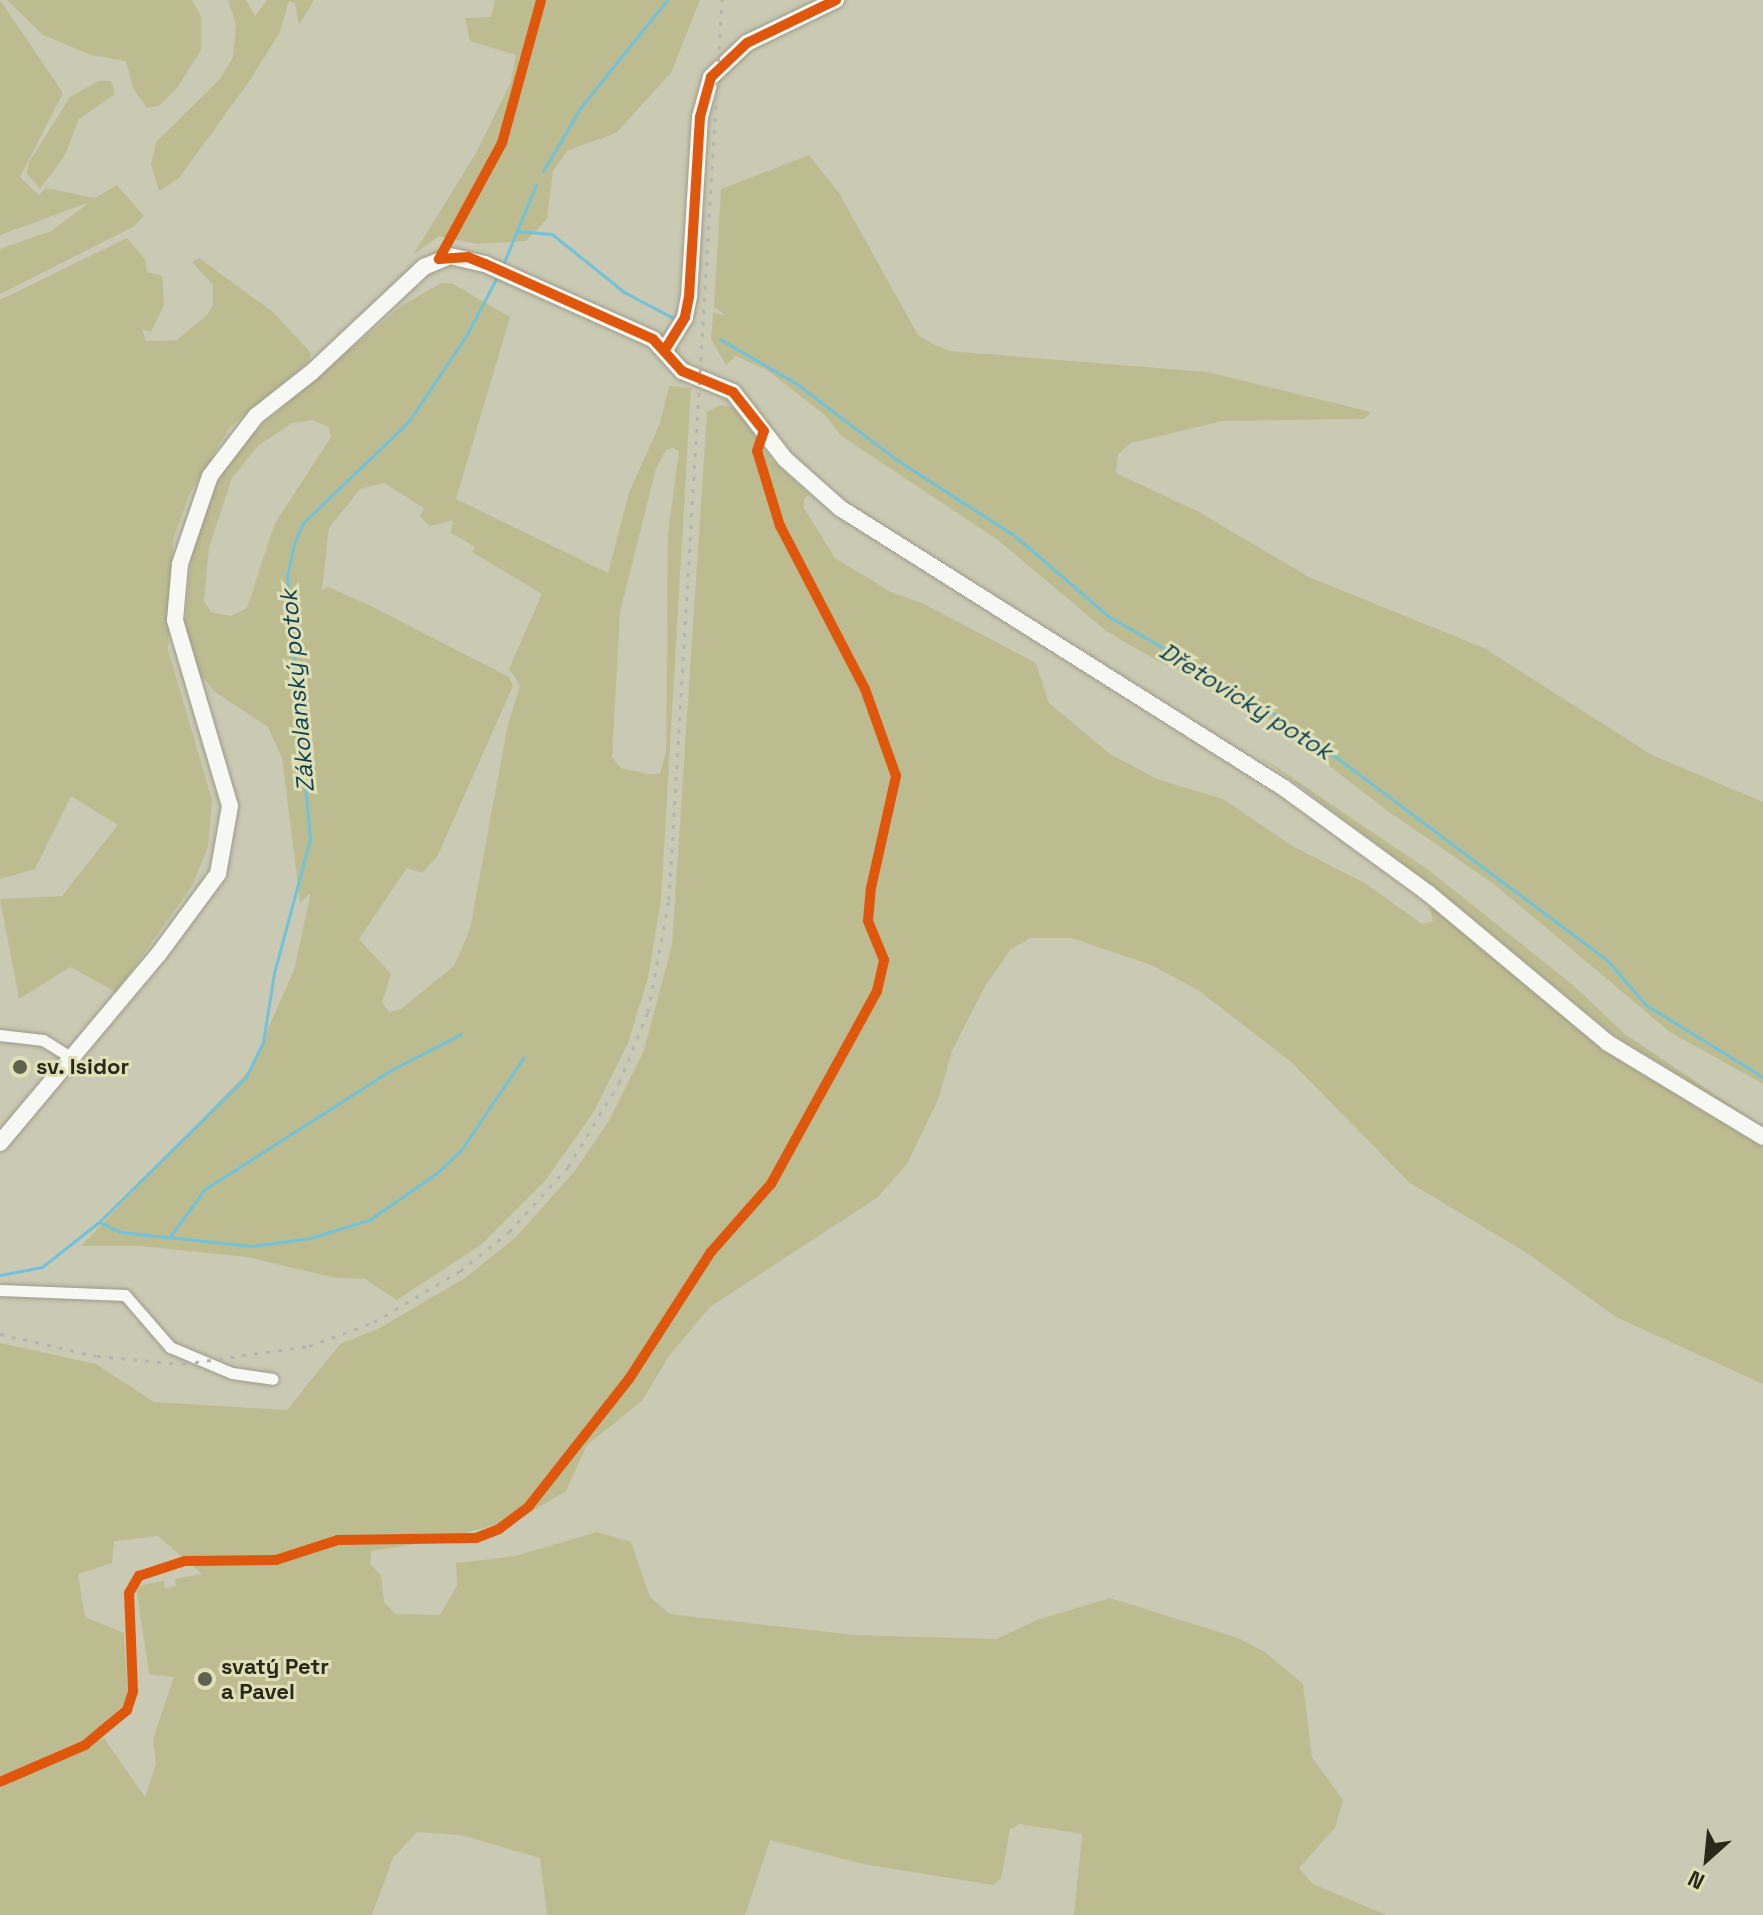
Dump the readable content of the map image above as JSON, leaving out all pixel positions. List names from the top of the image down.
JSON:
{
  "water": ["Zákolanský potok", "Dřetovický potok"],
  "places": ["sv. Isidor", "svatý Petr a Pavel"],
  "north": "bottom left"
}
